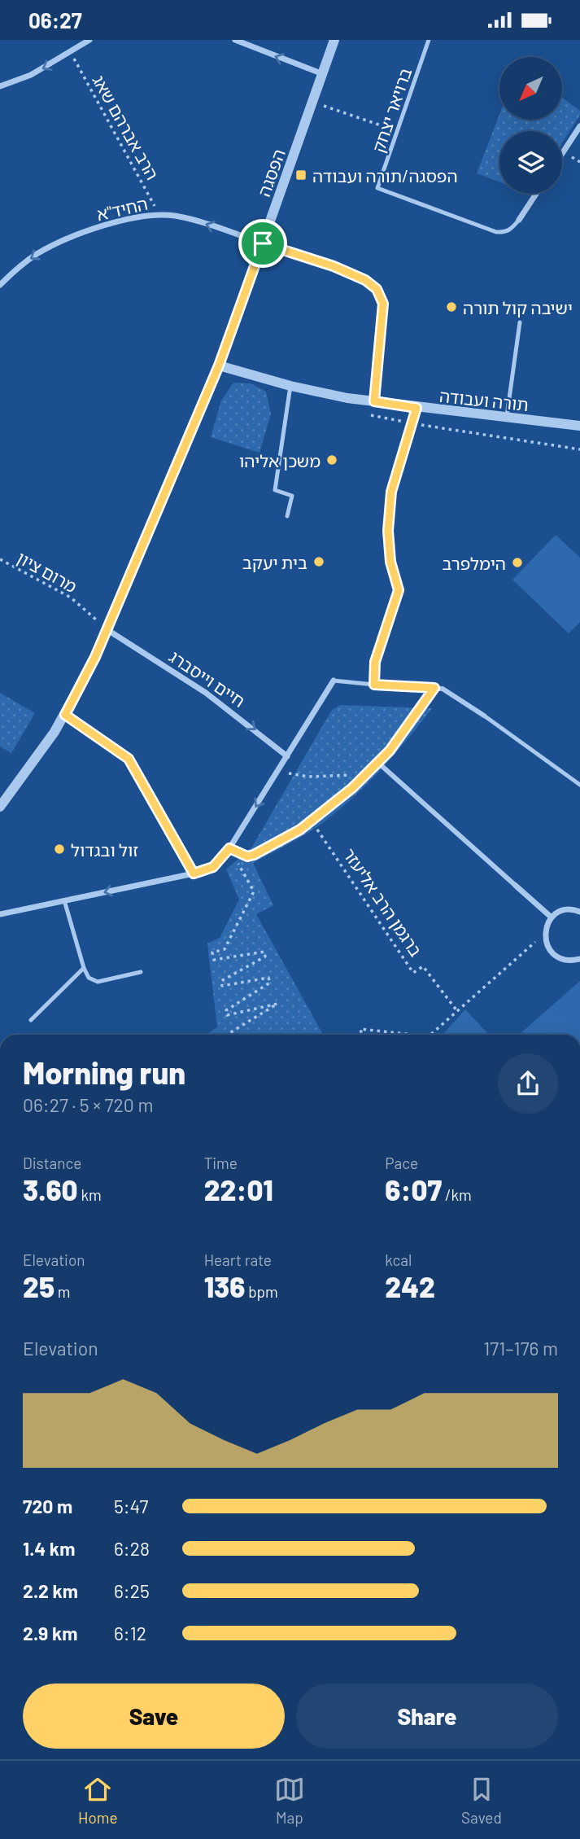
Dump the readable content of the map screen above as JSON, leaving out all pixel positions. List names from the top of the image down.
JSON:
{
  "streets": {
    "street": [
      "הפסגה",
      "החיד\"א",
      "תורה ועבודה",
      "חיים וייסברג"
    ],
    "lane": ["ברויאר יצחק"],
    "path": ["הרב אברהם שאג", "מרום ציון", "ברגמן הרב אליעזר"]
  },
  "crossings": [
    ["הרב אברהם שאג", "החיד\"א"],
    ["הפסגה", "החיד\"א"],
    ["הפסגה", "תורה ועבודה"],
    ["הפסגה", "מרום ציון"],
    ["הפסגה", "חיים וייסברג"],
    ["מרום ציון", "חיים וייסברג"]
  ],
  "one_way": ["החיד\"א", "חיים וייסברג"],
  "places": {
    "transit": ["הפסגה/תורה ועבודה"],
    "other": [
      "ישיבה קול תורה",
      "משכן אליהו",
      "בית יעקב",
      "הימלפרב",
      "זול ובגדול"
    ]
  },
  "north": "bottom left",
  "page": {
    "status": "06:27",
    "heading": ["Morning run", "06:27 · 5 × 720 m"],
    "stats": [
      ["Distance", "3.60 km"],
      ["Time", "22:01"],
      ["Pace", "6:07 /km"],
      ["Elevation", "25 m"],
      ["Heart rate", "136 bpm"],
      ["kcal", "242"]
    ],
    "chart": ["Elevation", "171–176 m"],
    "list": [
      {
        "name": "720 m",
        "note": "5:47"
      },
      {
        "name": "1.4 km",
        "note": "6:28"
      },
      {
        "name": "2.2 km",
        "note": "6:25"
      },
      {
        "name": "2.9 km",
        "note": "6:12"
      }
    ],
    "buttons": ["Save", "Share"],
    "tabs": ["Home", "Map", "Saved"]
  }
}
